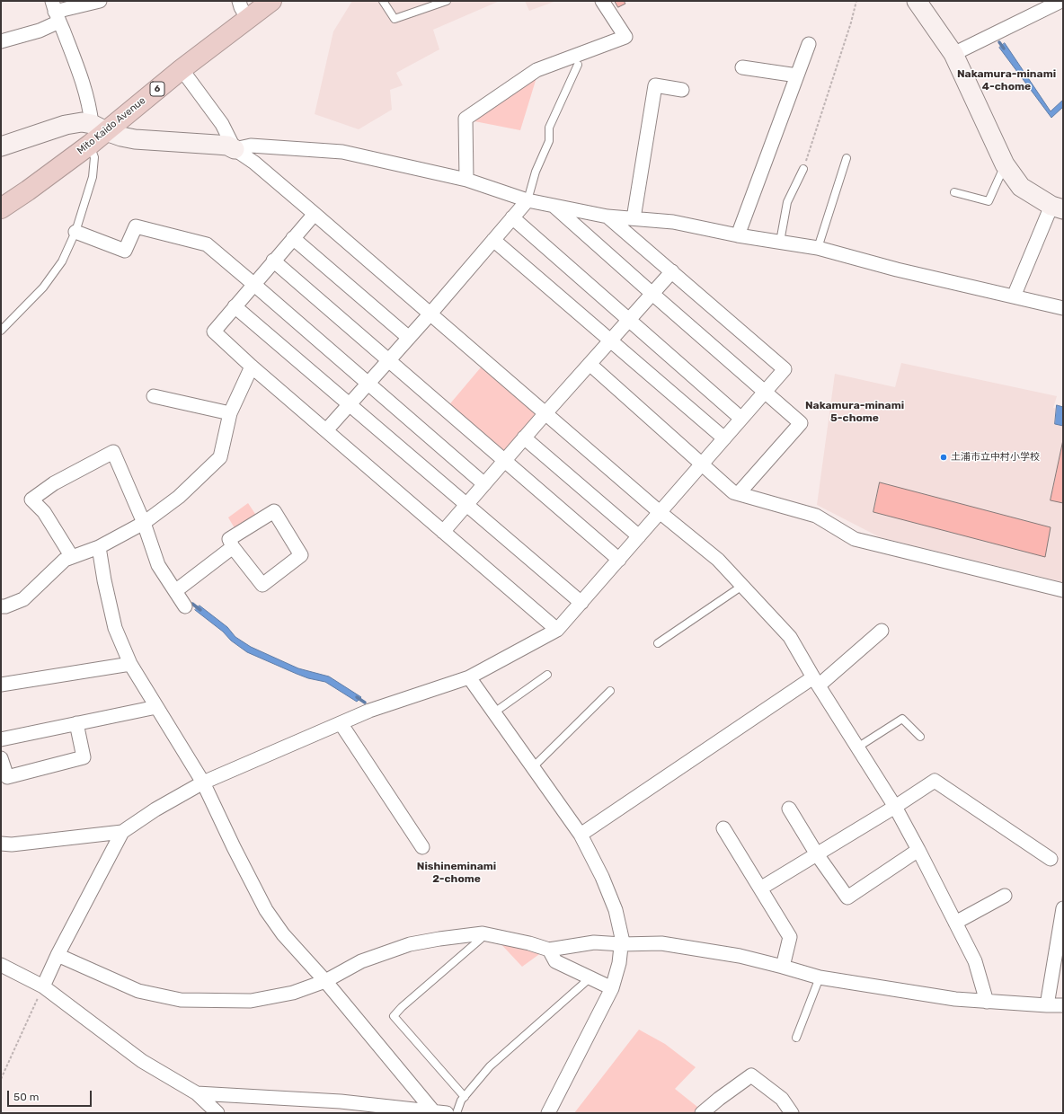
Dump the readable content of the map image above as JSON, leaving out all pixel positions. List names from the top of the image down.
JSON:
{
  "streets": {
    "highway": ["6", "Mito Kaido Avenue"]
  },
  "districts": ["Nakamura-minami 4-chome", "Nakamura-minami 5-chome", "Nishineminami 2-chome"],
  "places": ["土浦市立中村小学校"],
  "scale_bar": "50 m"
}
